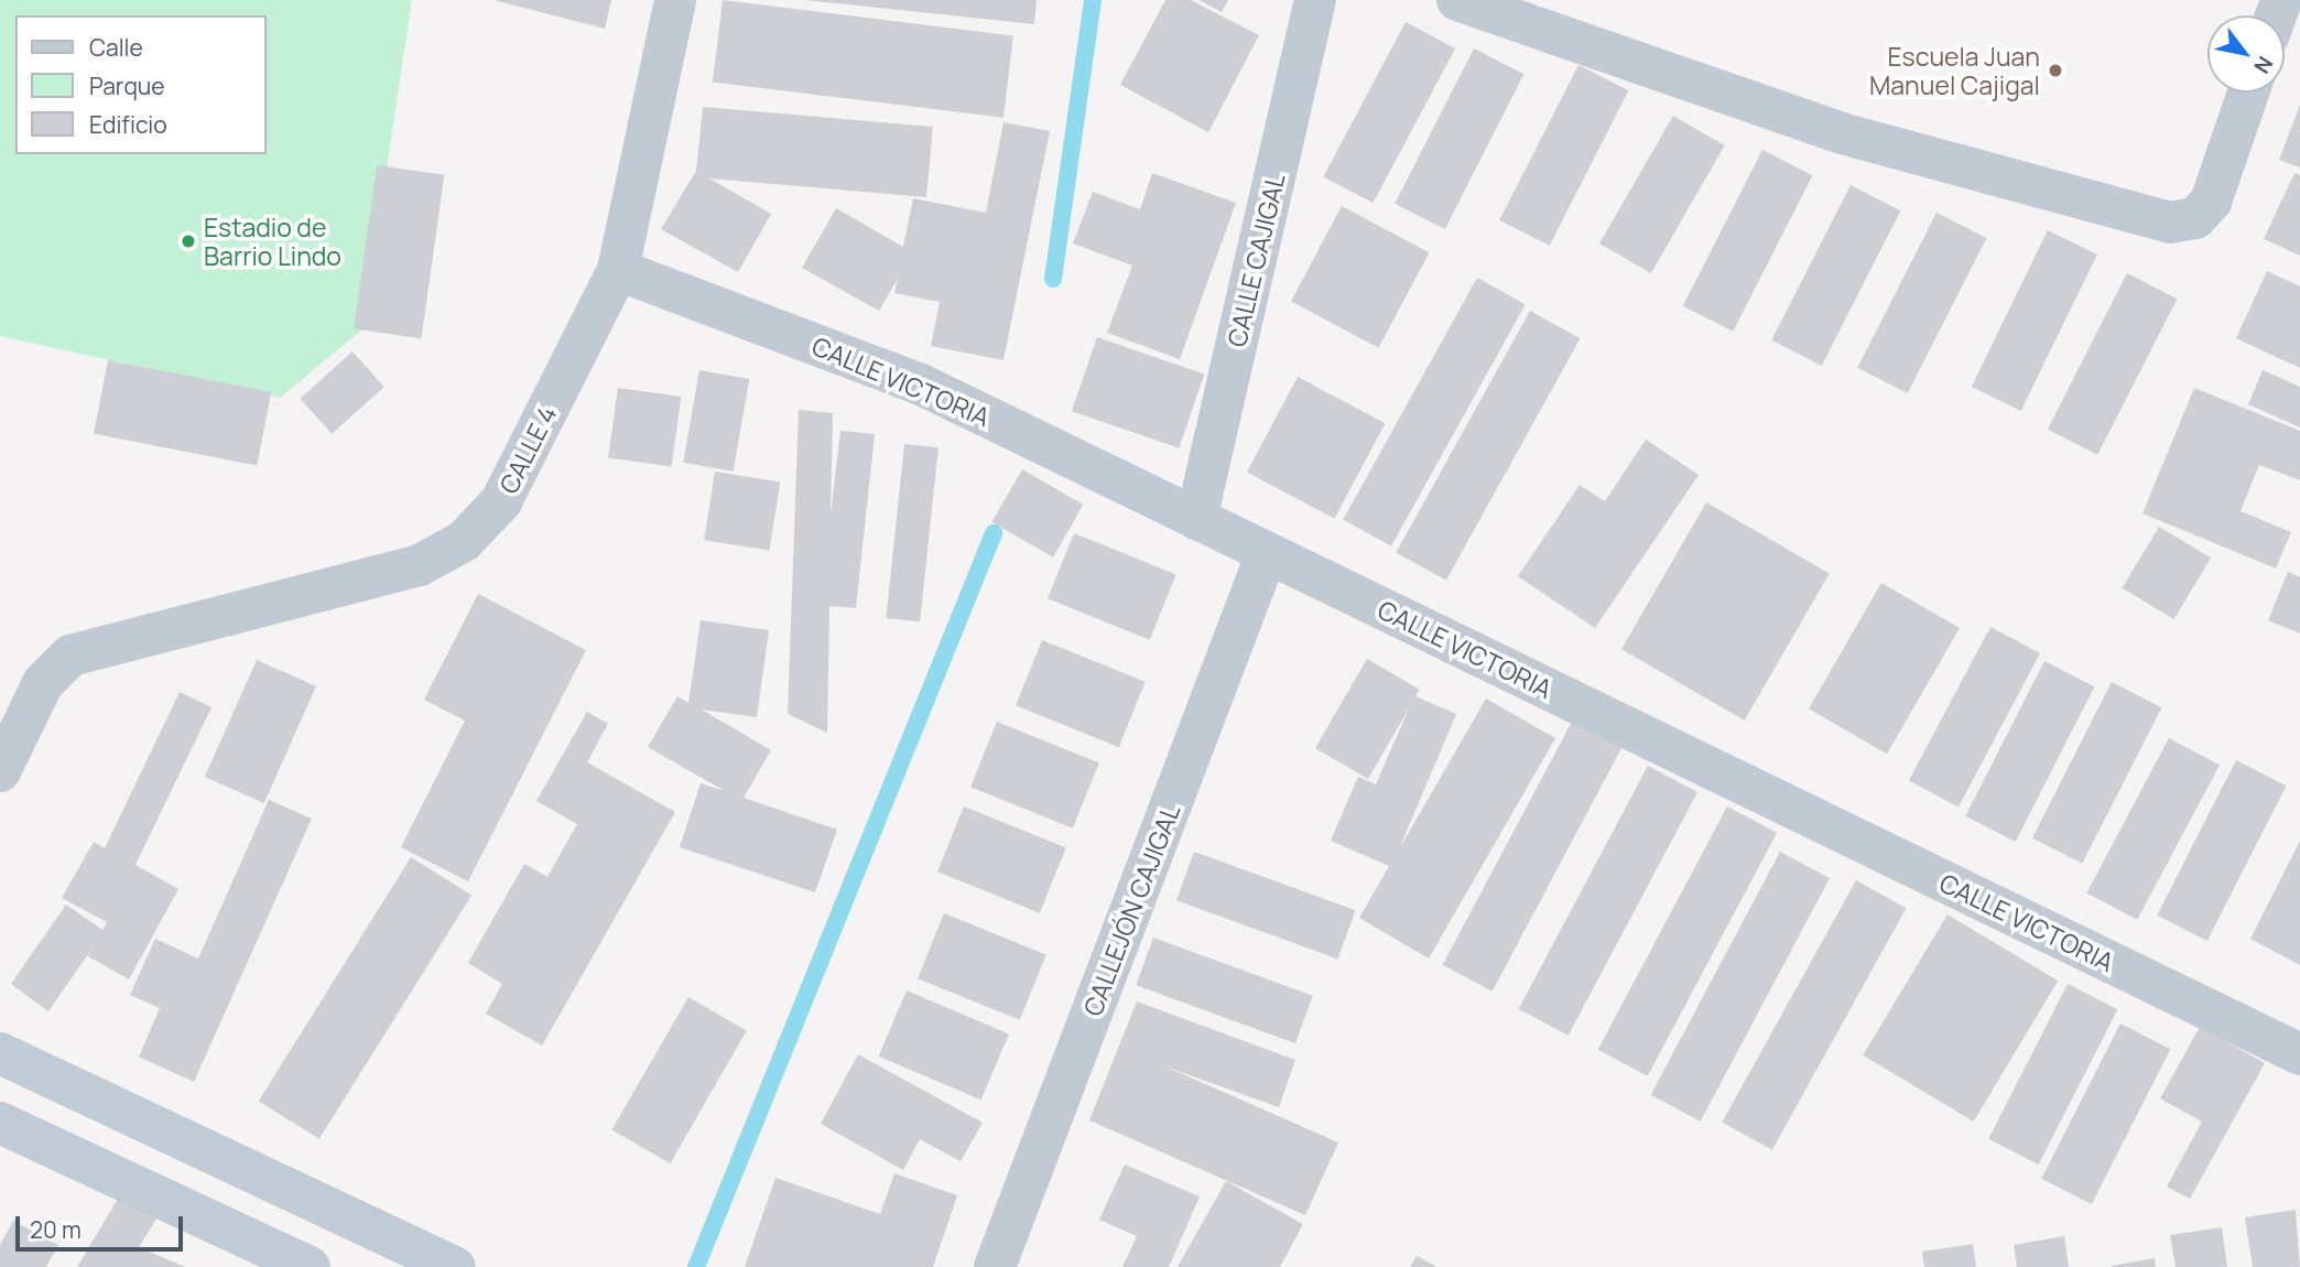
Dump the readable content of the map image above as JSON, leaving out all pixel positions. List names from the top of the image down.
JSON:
{
  "streets": {
    "street": [
      "CALLE CAJIGAL",
      "CALLE VICTORIA",
      "CALLE 4",
      "CALLEJÓN CAJIGAL"
    ]
  },
  "crossings": [
    ["CALLE CAJIGAL", "CALLE VICTORIA"],
    ["CALLE VICTORIA", "CALLE 4"],
    ["CALLE VICTORIA", "CALLEJÓN CAJIGAL"]
  ],
  "places": ["Escuela Juan Manuel Cajigal", "Estadio de Barrio Lindo"],
  "legend": ["Calle", "Parque", "Edificio"],
  "scale_bar": "20 m",
  "north": "bottom right"
}
